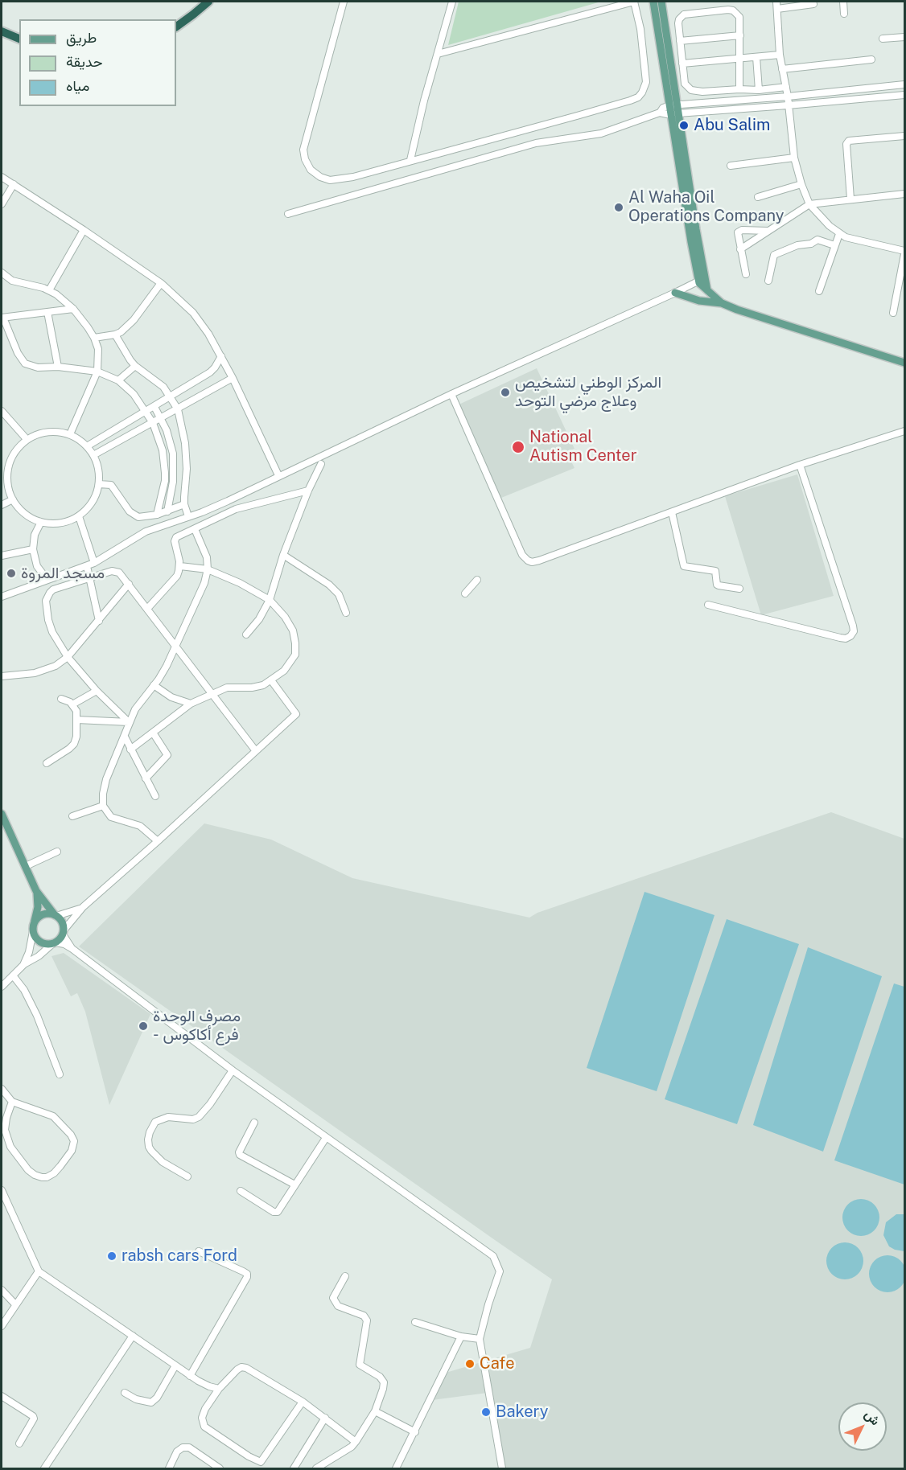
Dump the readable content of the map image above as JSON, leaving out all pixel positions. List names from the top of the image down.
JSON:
{
  "places": [
    "Abu Salim",
    "Al Waha Oil Operations Company",
    "المركز الوطني لتشخيص وعلاج مرضي التوحد",
    "National Autism Center",
    "مسجد المروة",
    "مصرف الوحدة - فرع أكاكوس",
    "rabsh cars Ford",
    "Cafe",
    "Bakery"
  ],
  "legend": ["طريق", "حديقة", "مياه"],
  "north": "top right"
}
